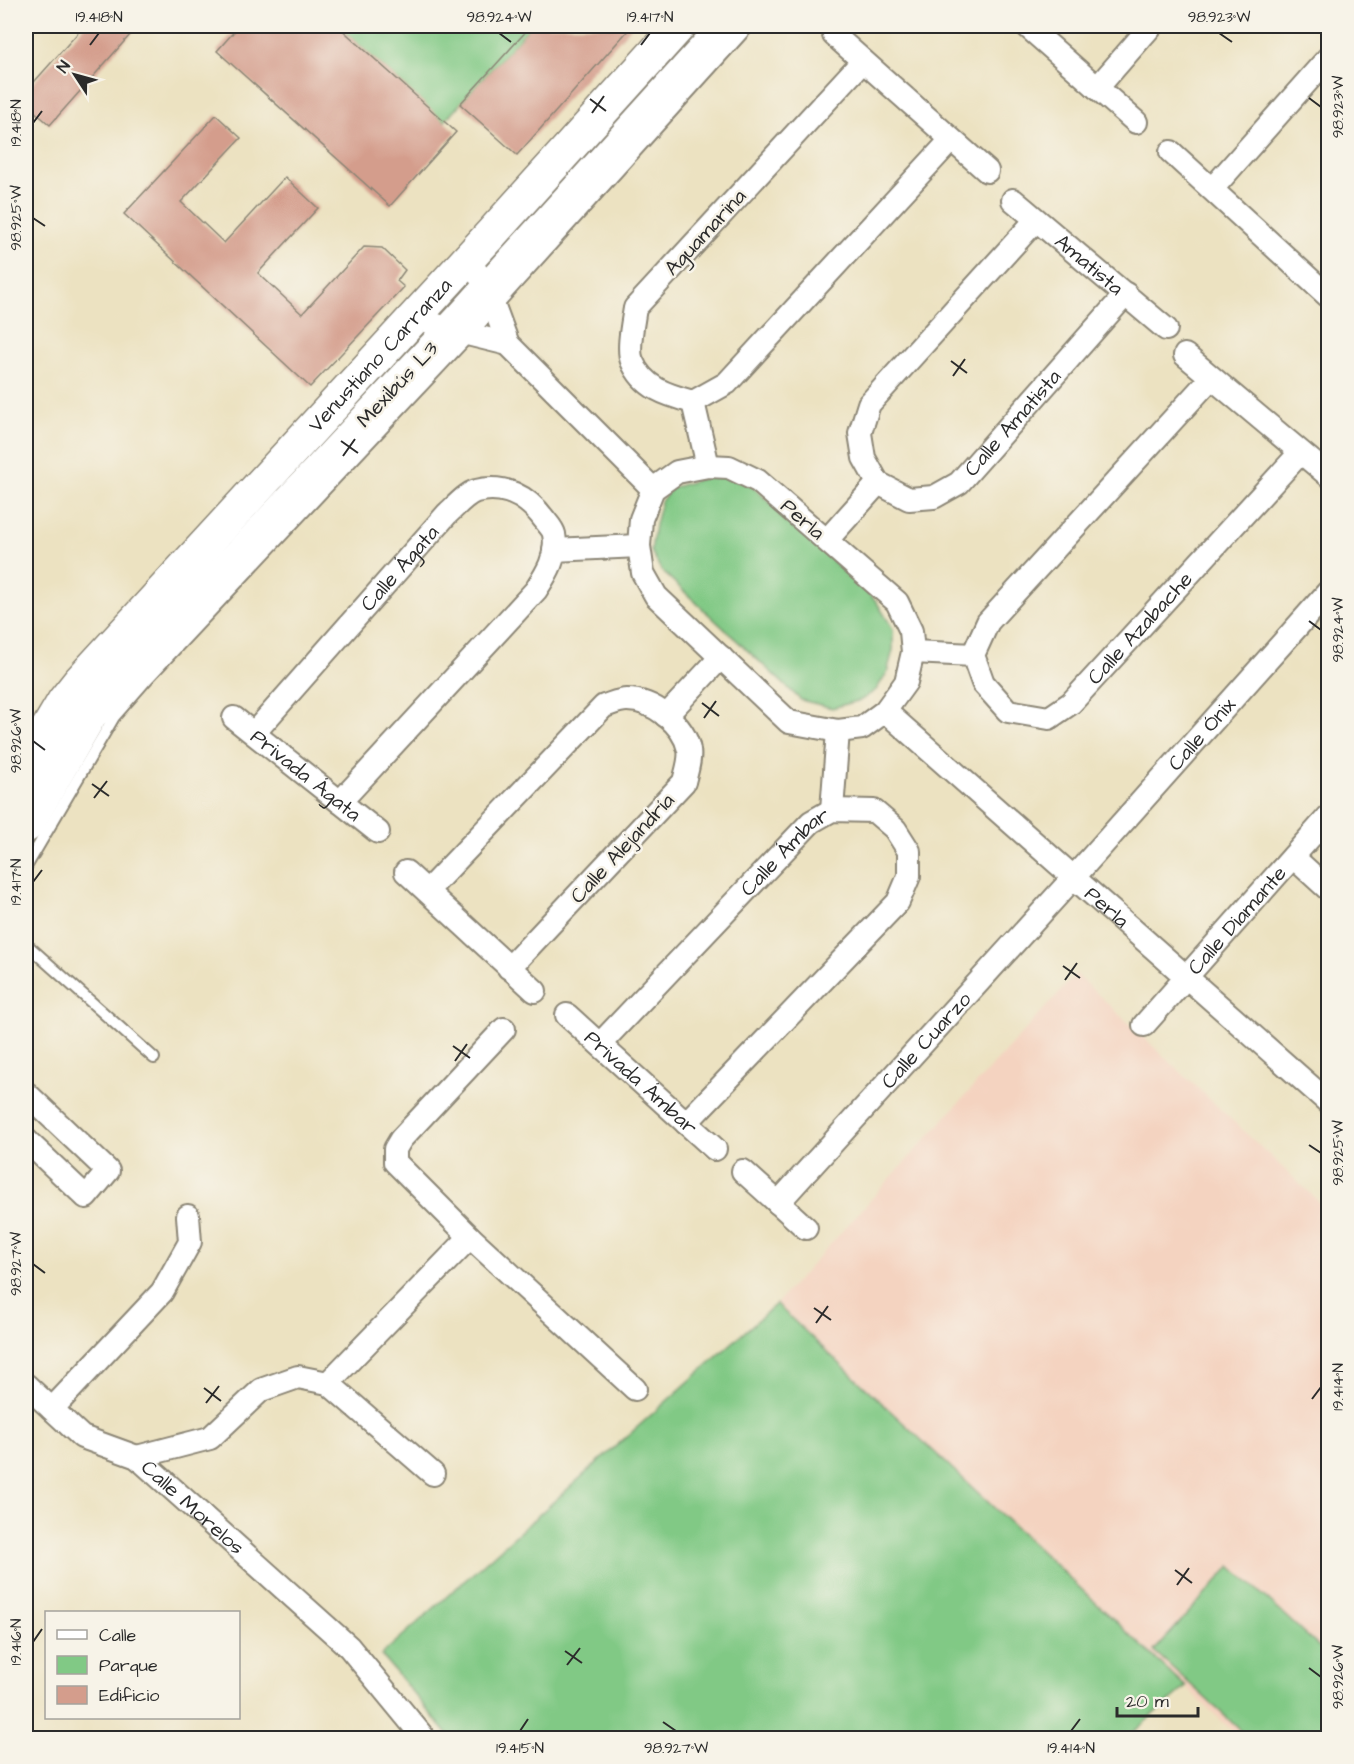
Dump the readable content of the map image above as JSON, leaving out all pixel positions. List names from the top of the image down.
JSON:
{
  "streets": {
    "main road": ["Venustiano Carranza"],
    "street": [
      "Aguamarina",
      "Amatista",
      "Calle Amatista",
      "Perla",
      "Calle Ágata",
      "Calle Azabache",
      "Calle Ónix",
      "Privada Ágata",
      "Calle Alejandría",
      "Calle Ámbar",
      "Calle Diamante",
      "Calle Cuarzo",
      "Privada Ámbar",
      "Calle Morelos"
    ],
    "lane": ["Mexibús L3"]
  },
  "crossings": [
    ["Amatista", "Calle Amatista"],
    ["Venustiano Carranza", "Mexibús L3"],
    ["Perla", "Calle Ónix"],
    ["Perla", "Calle Diamante"],
    ["Perla", "Calle Cuarzo"],
    ["Calle Ágata", "Privada Ágata"],
    ["Calle Ónix", "Calle Cuarzo"],
    ["Calle Ámbar", "Privada Ámbar"]
  ],
  "legend": ["Calle", "Parque", "Edificio"],
  "scale_bar": "20 m",
  "north": "top left",
  "coordinates": [
    "19.418°N",
    "98.924°W",
    "19.417°N",
    "98.923°W",
    "98.925°W",
    "98.926°W",
    "98.927°W",
    "19.414°N",
    "19.416°N",
    "19.415°N"
  ]
}
